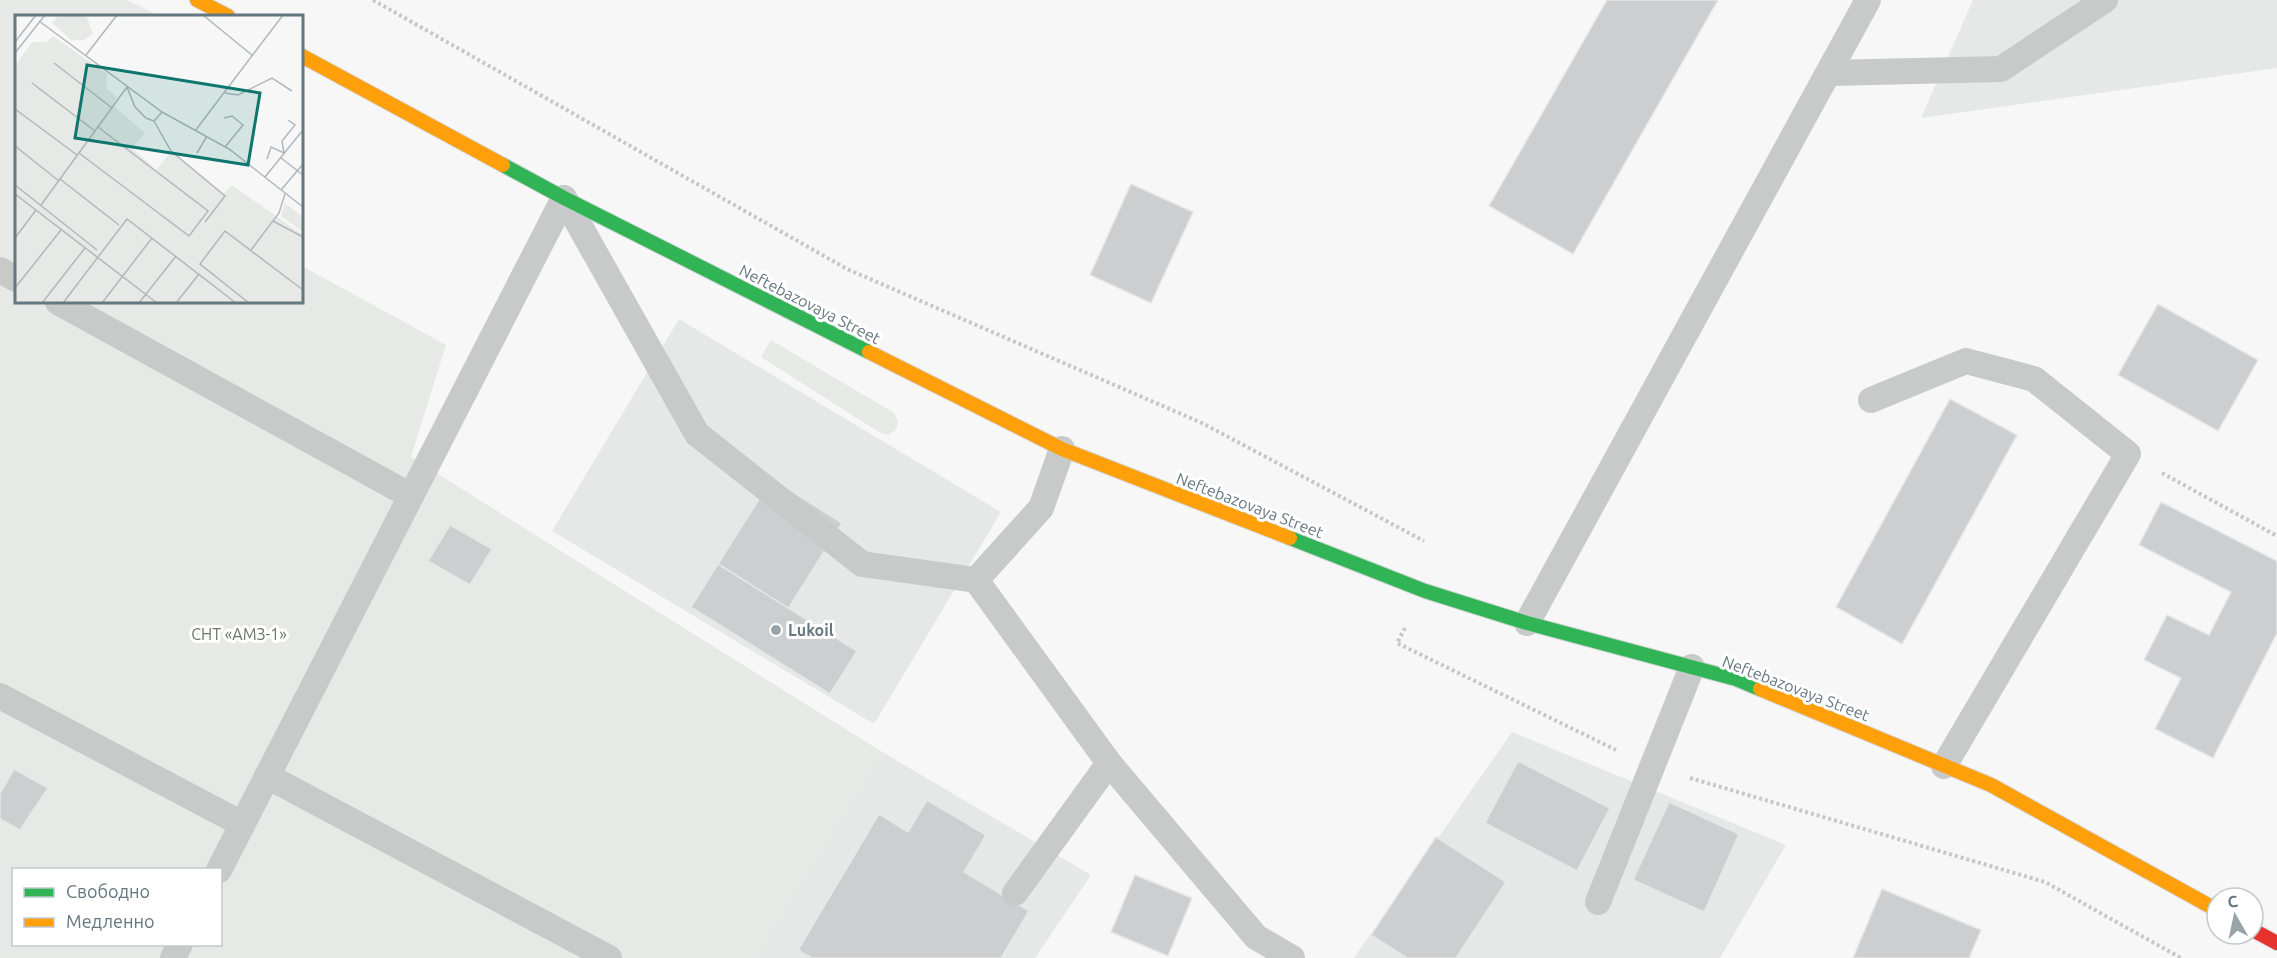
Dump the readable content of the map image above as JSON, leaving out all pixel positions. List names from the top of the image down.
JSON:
{
  "streets": {
    "street": ["Neftebazovaya Street"]
  },
  "parks": ["СНТ «АМЗ-1»"],
  "places": ["Lukoil"],
  "legend": ["Свободно", "Медленно"],
  "north": "top"
}
